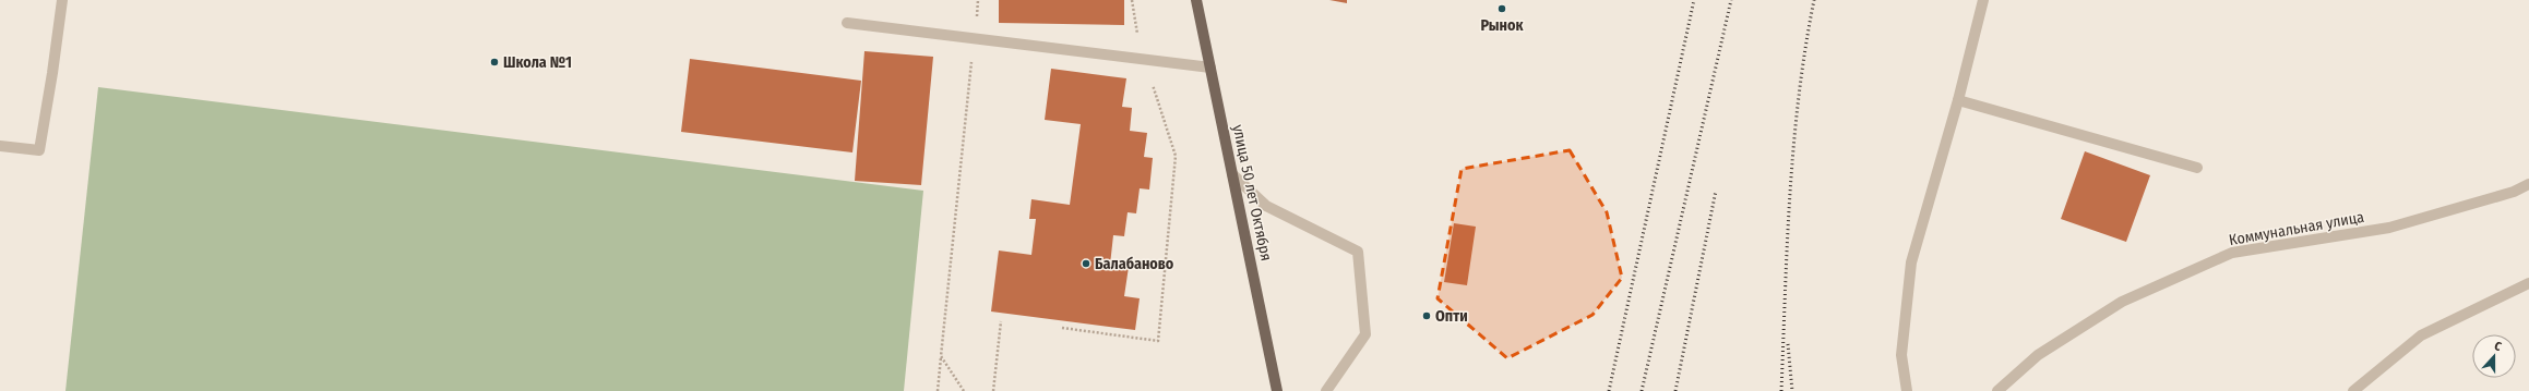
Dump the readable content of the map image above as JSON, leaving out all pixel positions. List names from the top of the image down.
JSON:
{
  "streets": {
    "main road": ["улица 50 лет Октября"],
    "street": ["Коммунальная улица"]
  },
  "places": [
    "Рынок",
    "Школа №1",
    "Балабаново",
    "Опти"
  ],
  "north": "top"
}
